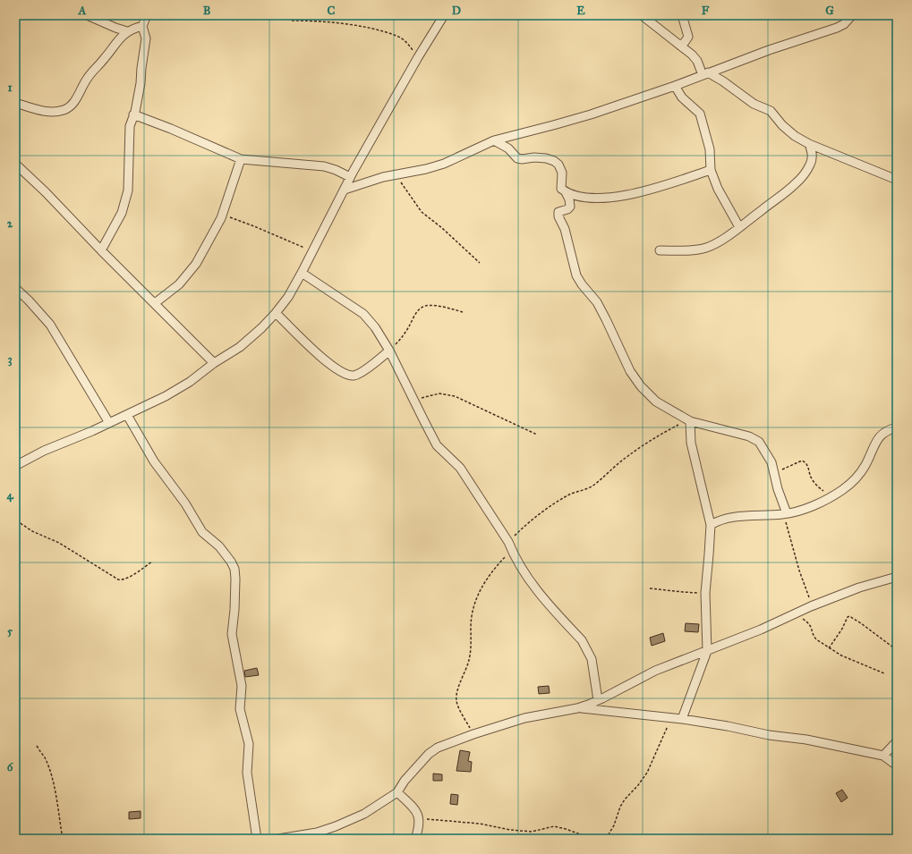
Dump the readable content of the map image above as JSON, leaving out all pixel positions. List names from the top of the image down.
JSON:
{
  "grid": {
    "columns": [
      "A",
      "B",
      "C",
      "D",
      "E",
      "F",
      "G"
    ],
    "rows": [
      "1",
      "2",
      "3",
      "4",
      "5",
      "6"
    ]
  }
}
